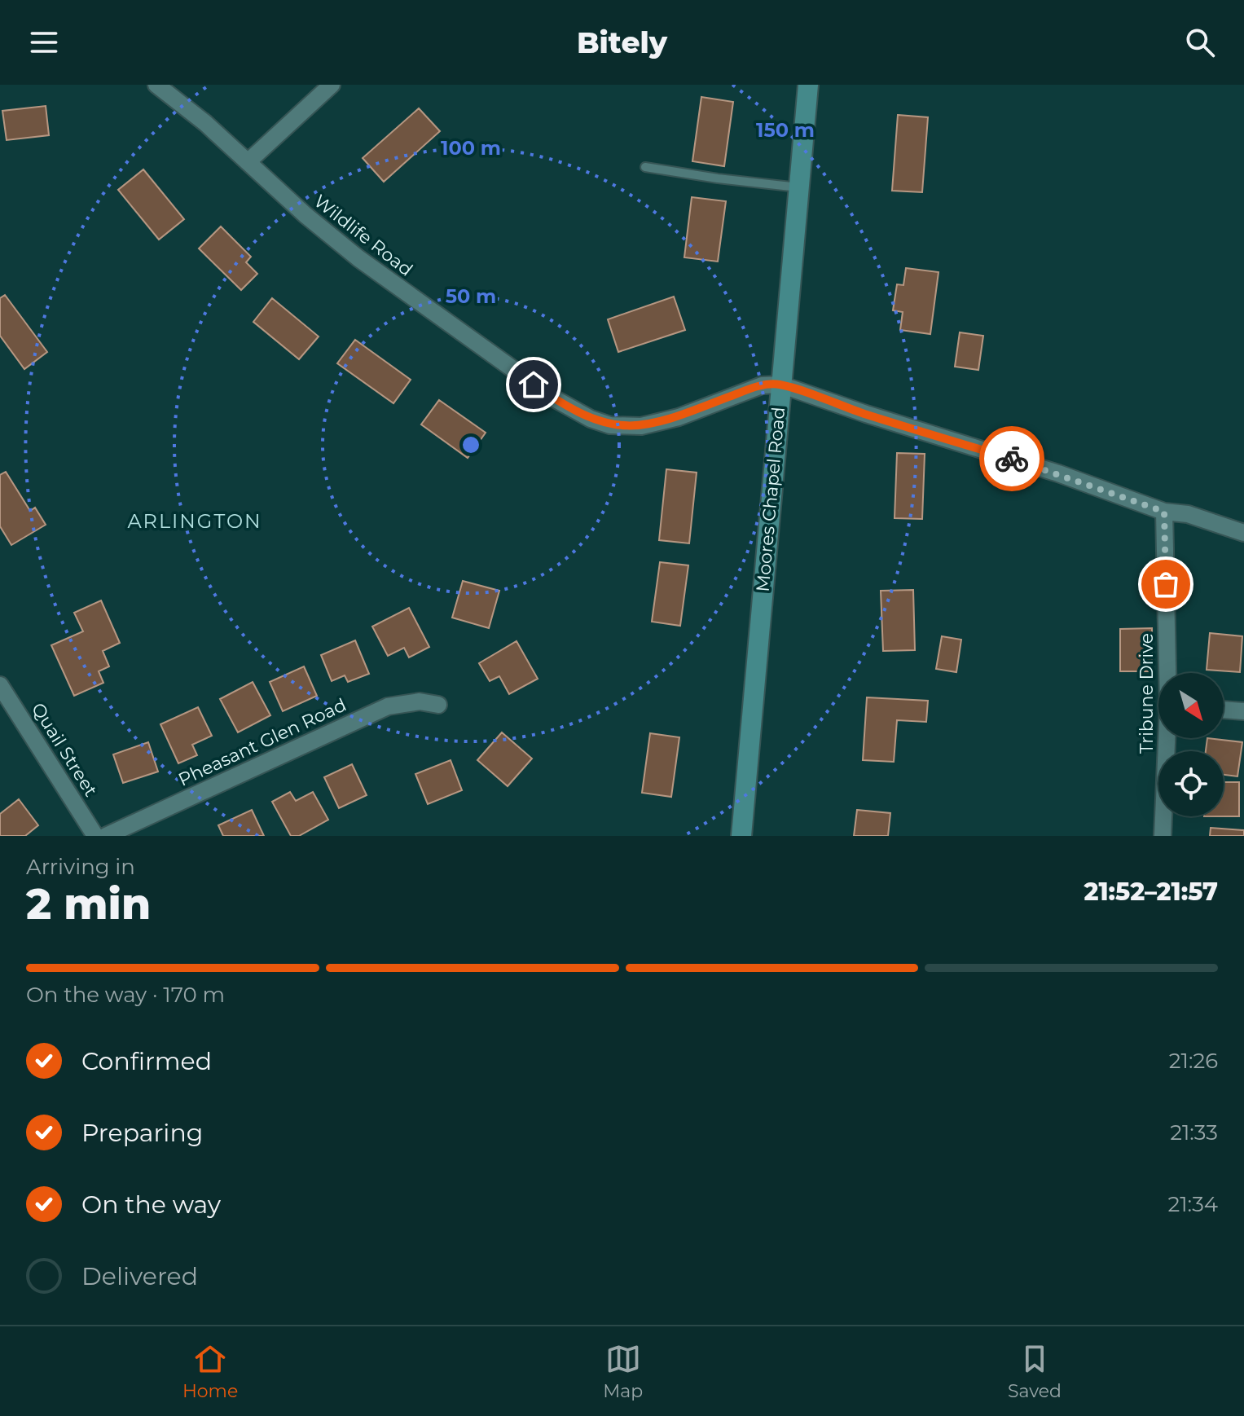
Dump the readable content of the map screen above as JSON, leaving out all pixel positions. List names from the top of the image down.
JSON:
{
  "streets": {
    "main road": ["Moores Chapel Road"],
    "street": [
      "Wildlife Road",
      "Tribune Drive",
      "Pheasant Glen Road",
      "Quail Street"
    ]
  },
  "crossings": [
    ["Wildlife Road", "Moores Chapel Road"]
  ],
  "districts": ["ARLINGTON"],
  "north": "bottom right",
  "page": {
    "header": "Bitely",
    "heading": ["2 min", "Arriving in", "21:52–21:57"],
    "bar": "On the way · 170 m",
    "list": [
      ["Confirmed", "21:26"],
      ["Preparing", "21:33"],
      ["On the way", "21:34"],
      "Delivered"
    ],
    "tabs": ["Home", "Map", "Saved"]
  },
  "rings": ["150 m", "100 m", "50 m"]
}
